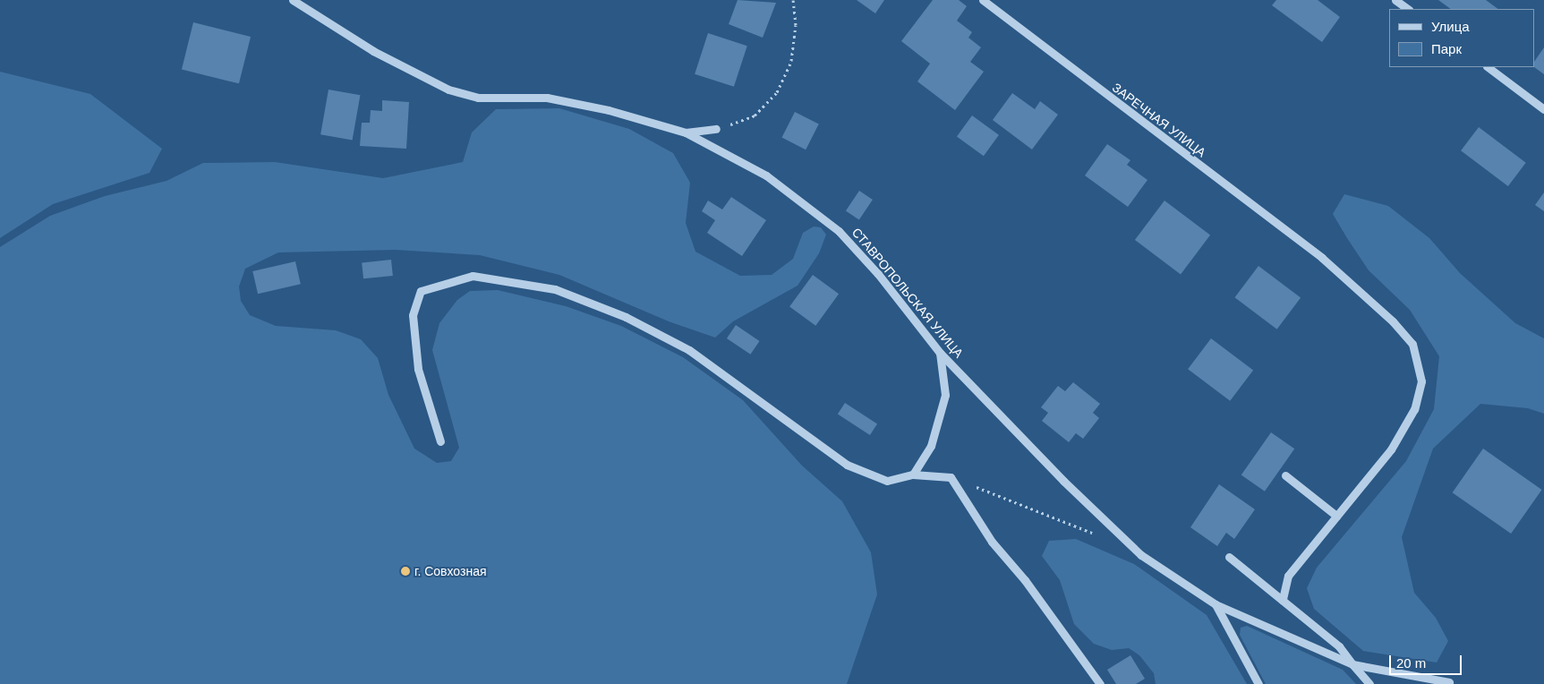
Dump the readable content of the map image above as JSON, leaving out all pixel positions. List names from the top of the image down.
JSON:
{
  "streets": {
    "street": ["ЗАРЕЧНАЯ УЛИЦА", "СТАВРОПОЛЬСКАЯ УЛИЦА"]
  },
  "places": ["г. Совхозная"],
  "legend": ["Улица", "Парк"],
  "scale_bar": "20 m"
}
